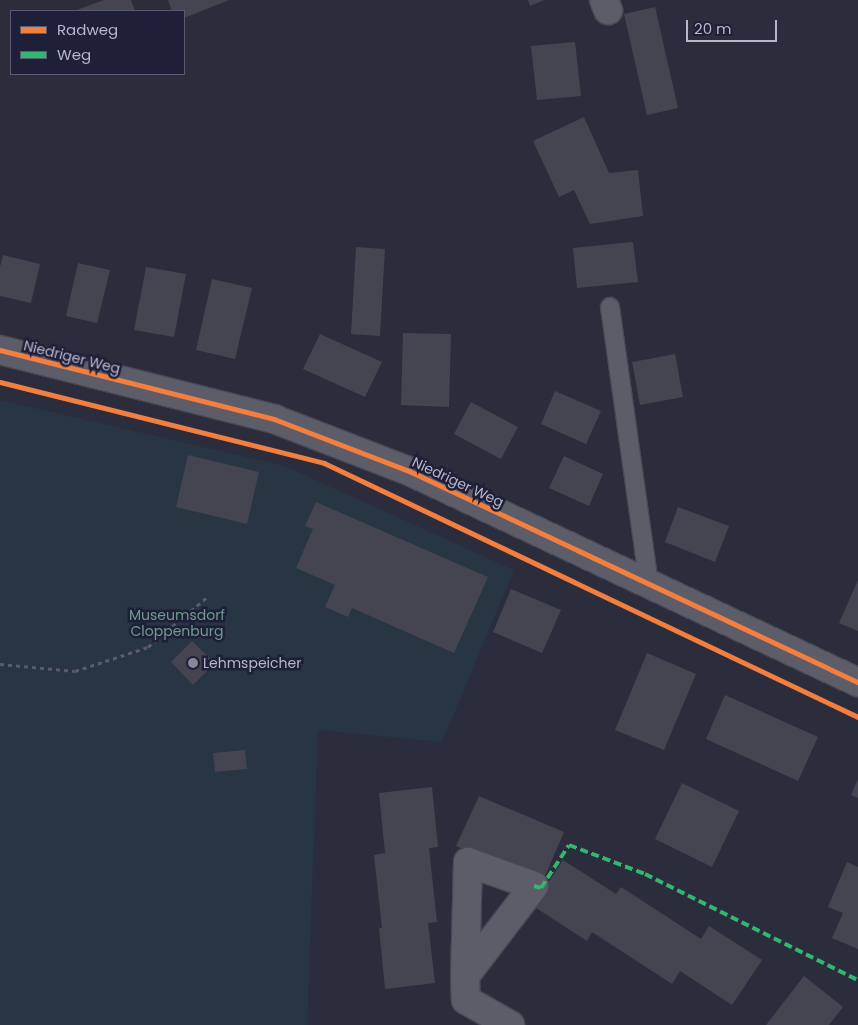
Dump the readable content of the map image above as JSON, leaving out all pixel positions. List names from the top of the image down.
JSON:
{
  "streets": {
    "street": ["Niedriger Weg"]
  },
  "parks": ["Museumsdorf Cloppenburg"],
  "places": ["Lehmspeicher"],
  "legend": ["Radweg", "Weg"],
  "scale_bar": "20 m"
}
